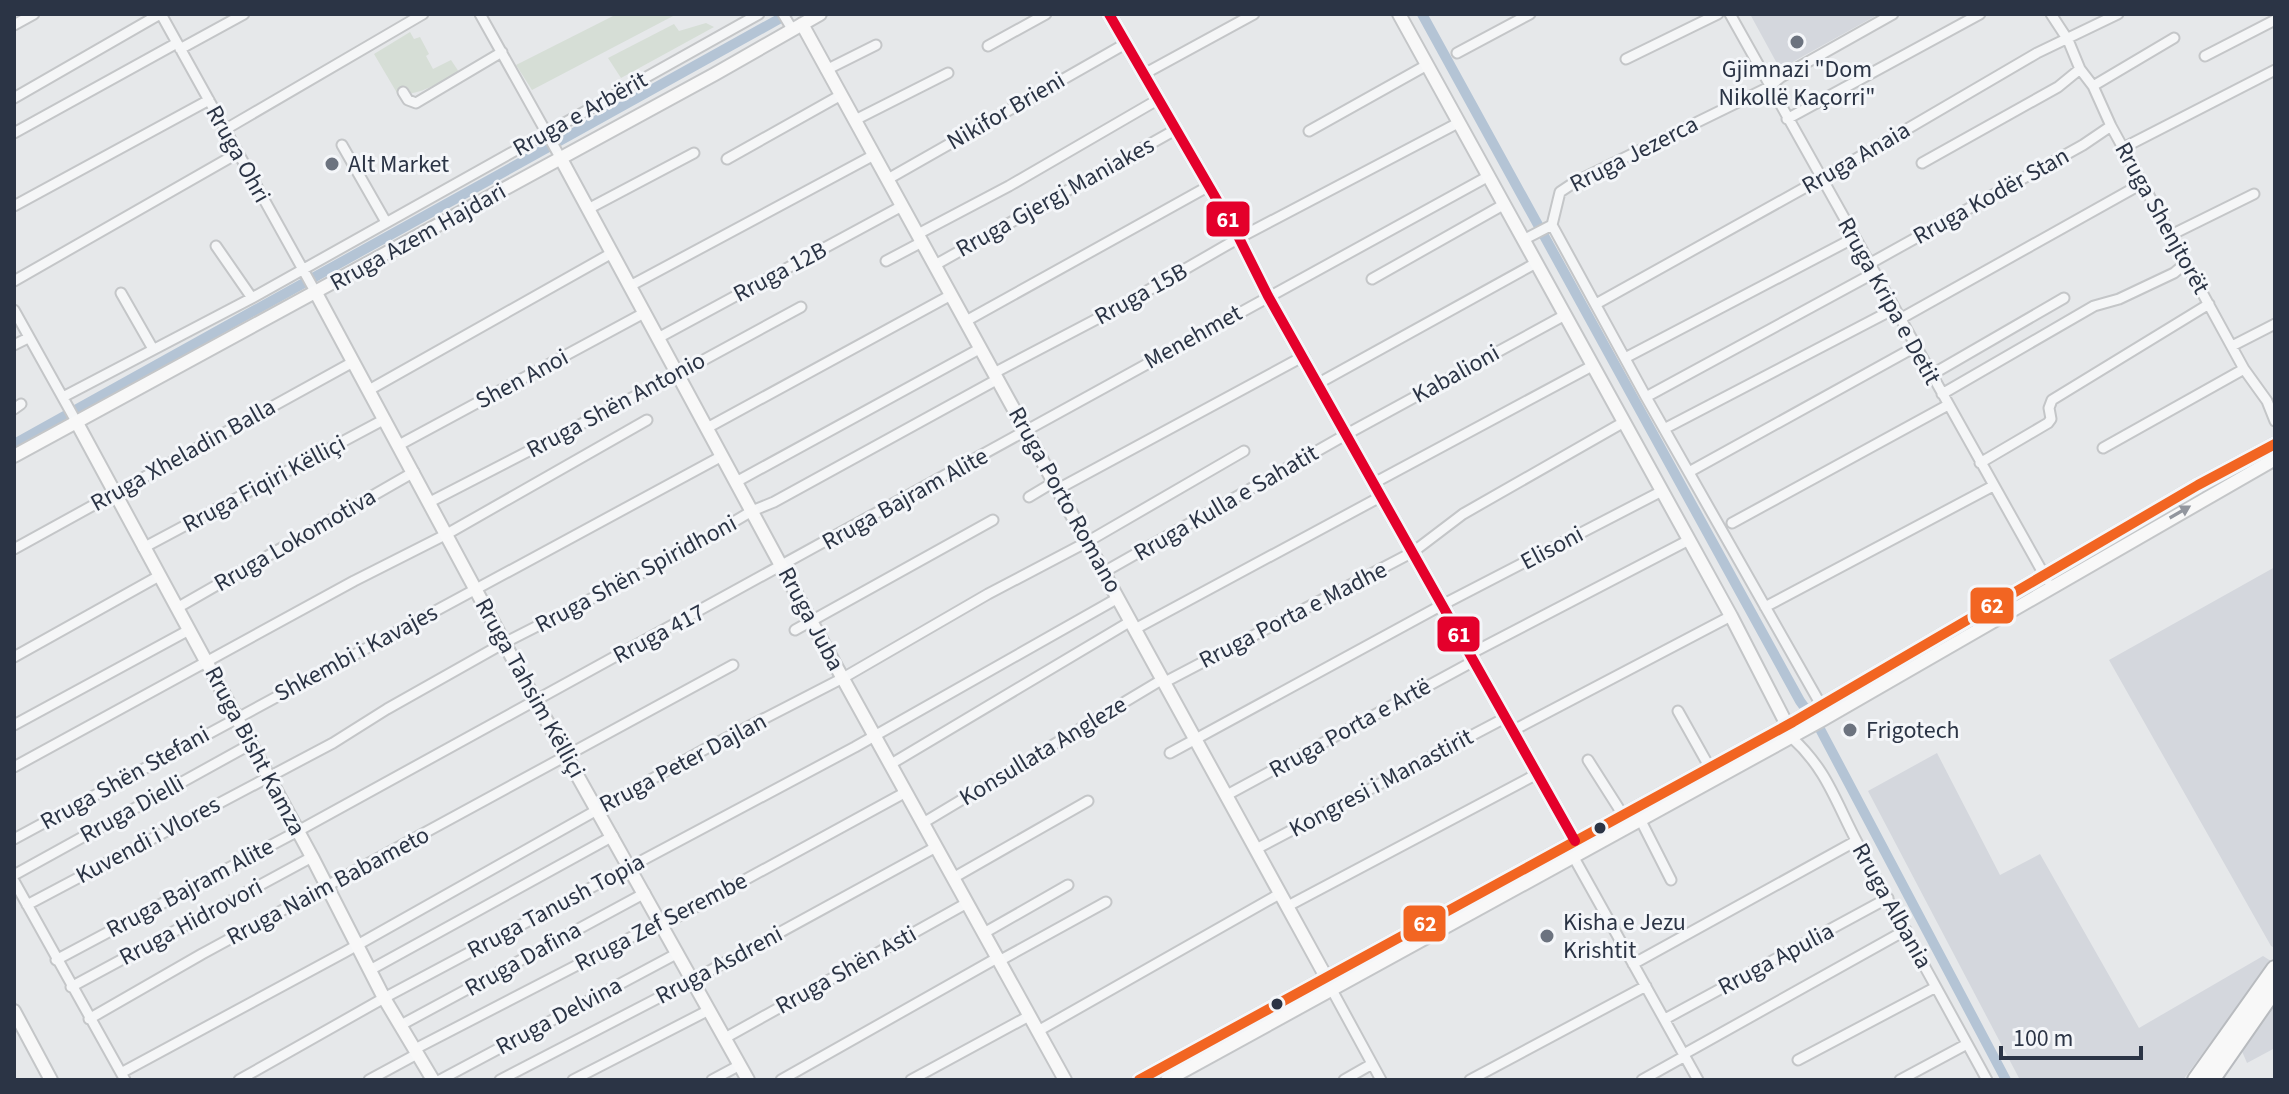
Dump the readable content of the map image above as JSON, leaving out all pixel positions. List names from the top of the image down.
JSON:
{
  "streets": {
    "street": [
      "Nikifor Brieni",
      "Rruga e Arbërit",
      "Rruga Ohri",
      "Rruga Jezerca",
      "Rruga Anaia",
      "Rruga Kodër Stan",
      "Rruga Gjergj Maniakes",
      "Rruga Shenjtorët",
      "Rruga Azem Hajdari",
      "Rruga 12B",
      "Rruga 15B",
      "Rruga Kripa e Detit",
      "Menehmet",
      "Kabalioni",
      "Shen Anoi",
      "Rruga Shën Antonio",
      "Rruga Xheladin Balla",
      "Rruga Fiqiri Këlliçi",
      "Rruga Bajram Alite",
      "Rruga Porto Romano",
      "Rruga Kulla e Sahatit",
      "Rruga Lokomotiva",
      "Elisoni",
      "Rruga Shën Spiridhoni",
      "Rruga Porta e Madhe",
      "Rruga Juba",
      "Rruga 417",
      "Shkembi i Kavajes",
      "Rruga Tahsim Këlliçi",
      "Rruga Porta e Artë",
      "Rruga Bisht Kamza",
      "Konsullata Angleze",
      "Rruga Peter Dajlan",
      "Rruga Shën Stefani",
      "Kongresi i Manastirit",
      "Rruga Dielli",
      "Kuvendi i Vlores",
      "Rruga Naim Babameto",
      "Rruga Tanush Topia",
      "Rruga Albania",
      "Rruga Hidrovori",
      "Rruga Zef Serembe",
      "Rruga Dafina",
      "Rruga Apulia",
      "Rruga Asdreni",
      "Rruga Shën Asti",
      "Rruga Delvina"
    ]
  },
  "crossings": [
    ["Nikifor Brieni", "Rruga Porto Romano"],
    ["Rruga e Arbërit", "Rruga Ohri"],
    ["Rruga e Arbërit", "Rruga Azem Hajdari"],
    ["Rruga e Arbërit", "Rruga Juba"],
    ["Rruga Ohri", "Rruga Azem Hajdari"],
    ["Rruga Ohri", "Rruga Tahsim Këlliçi"],
    ["Rruga Jezerca", "Rruga Kripa e Detit"],
    ["Rruga Anaia", "Rruga Shenjtorët"],
    ["Rruga Anaia", "Rruga Kripa e Detit"],
    ["Rruga Kodër Stan", "Rruga Shenjtorët"],
    ["Rruga Kodër Stan", "Rruga Kripa e Detit"],
    ["Rruga Gjergj Maniakes", "Rruga Porto Romano"],
    ["Rruga Azem Hajdari", "Rruga Porto Romano"],
    ["Rruga Azem Hajdari", "Rruga Juba"],
    ["Rruga Azem Hajdari", "Rruga Tahsim Këlliçi"],
    ["Rruga Azem Hajdari", "Rruga Bisht Kamza"],
    ["Rruga 12B", "Rruga Porto Romano"],
    ["Rruga 12B", "Rruga Juba"],
    ["Rruga 15B", "Rruga Porto Romano"],
    ["Rruga 15B", "Rruga Shën Spiridhoni"],
    ["Rruga 15B", "Rruga Juba"],
    ["Menehmet", "Rruga Bajram Alite"],
    ["Menehmet", "Rruga Porto Romano"],
    ["Kabalioni", "Rruga Kulla e Sahatit"],
    ["Shen Anoi", "Rruga Juba"],
    ["Shen Anoi", "Rruga Tahsim Këlliçi"],
    ["Rruga Shën Antonio", "Rruga Juba"],
    ["Rruga Shën Antonio", "Rruga Tahsim Këlliçi"],
    ["Rruga Xheladin Balla", "Rruga Tahsim Këlliçi"],
    ["Rruga Xheladin Balla", "Rruga Bisht Kamza"],
    ["Rruga Fiqiri Këlliçi", "Rruga Tahsim Këlliçi"],
    ["Rruga Fiqiri Këlliçi", "Rruga Bisht Kamza"],
    ["Rruga Bajram Alite", "Rruga Porto Romano"],
    ["Rruga Bajram Alite", "Rruga Juba"],
    ["Rruga Bajram Alite", "Rruga 417"],
    ["Rruga Bajram Alite", "Rruga Tahsim Këlliçi"],
    ["Rruga Bajram Alite", "Rruga Bisht Kamza"],
    ["Rruga Porto Romano", "Rruga Kulla e Sahatit"],
    ["Rruga Porto Romano", "Rruga Shën Spiridhoni"],
    ["Rruga Porto Romano", "Rruga Porta e Madhe"],
    ["Rruga Porto Romano", "Rruga Porta e Artë"],
    ["Rruga Porto Romano", "Konsullata Angleze"],
    ["Rruga Porto Romano", "Rruga Peter Dajlan"],
    ["Rruga Porto Romano", "Kongresi i Manastirit"],
    ["Rruga Porto Romano", "Rruga Tanush Topia"],
    ["Rruga Lokomotiva", "Rruga Tahsim Këlliçi"],
    ["Rruga Lokomotiva", "Rruga Bisht Kamza"],
    ["Rruga Shën Spiridhoni", "Rruga Juba"],
    ["Rruga Shën Spiridhoni", "Rruga Tahsim Këlliçi"],
    ["Rruga Shën Spiridhoni", "Rruga Bisht Kamza"],
    ["Rruga Shën Spiridhoni", "Kuvendi i Vlores"],
    ["Rruga Porta e Madhe", "Konsullata Angleze"],
    ["Rruga Juba", "Rruga 417"],
    ["Rruga Juba", "Shkembi i Kavajes"],
    ["Rruga Juba", "Konsullata Angleze"],
    ["Rruga Juba", "Rruga Peter Dajlan"],
    ["Rruga Juba", "Rruga Tanush Topia"],
    ["Rruga Juba", "Rruga Zef Serembe"],
    ["Rruga Juba", "Rruga Asdreni"],
    ["Rruga Juba", "Rruga Shën Asti"],
    ["Rruga 417", "Rruga Tahsim Këlliçi"],
    ["Shkembi i Kavajes", "Rruga Tahsim Këlliçi"],
    ["Shkembi i Kavajes", "Rruga Bisht Kamza"],
    ["Shkembi i Kavajes", "Rruga Shën Stefani"],
    ["Rruga Tahsim Këlliçi", "Rruga Peter Dajlan"],
    ["Rruga Tahsim Këlliçi", "Rruga Naim Babameto"],
    ["Rruga Tahsim Këlliçi", "Rruga Tanush Topia"],
    ["Rruga Tahsim Këlliçi", "Rruga Zef Serembe"],
    ["Rruga Tahsim Këlliçi", "Rruga Dafina"],
    ["Rruga Tahsim Këlliçi", "Rruga Asdreni"],
    ["Rruga Tahsim Këlliçi", "Rruga Shën Asti"],
    ["Rruga Tahsim Këlliçi", "Rruga Delvina"],
    ["Rruga Bisht Kamza", "Rruga Peter Dajlan"],
    ["Rruga Bisht Kamza", "Rruga Shën Stefani"],
    ["Rruga Bisht Kamza", "Rruga Dielli"],
    ["Rruga Bisht Kamza", "Kuvendi i Vlores"],
    ["Rruga Bisht Kamza", "Rruga Naim Babameto"],
    ["Rruga Bisht Kamza", "Rruga Tanush Topia"],
    ["Rruga Bisht Kamza", "Rruga Hidrovori"],
    ["Rruga Bisht Kamza", "Rruga Zef Serembe"],
    ["Rruga Bisht Kamza", "Rruga Dafina"],
    ["Rruga Albania", "Rruga Apulia"]
  ],
  "places": [
    "Gjimnazi \"Dom Nikollë Kaçorri\"",
    "Alt Market",
    "Frigotech",
    "Kisha e Jezu Krishtit"
  ],
  "lines": ["transit line 61", "transit line 62"],
  "scale_bar": "100 m"
}
